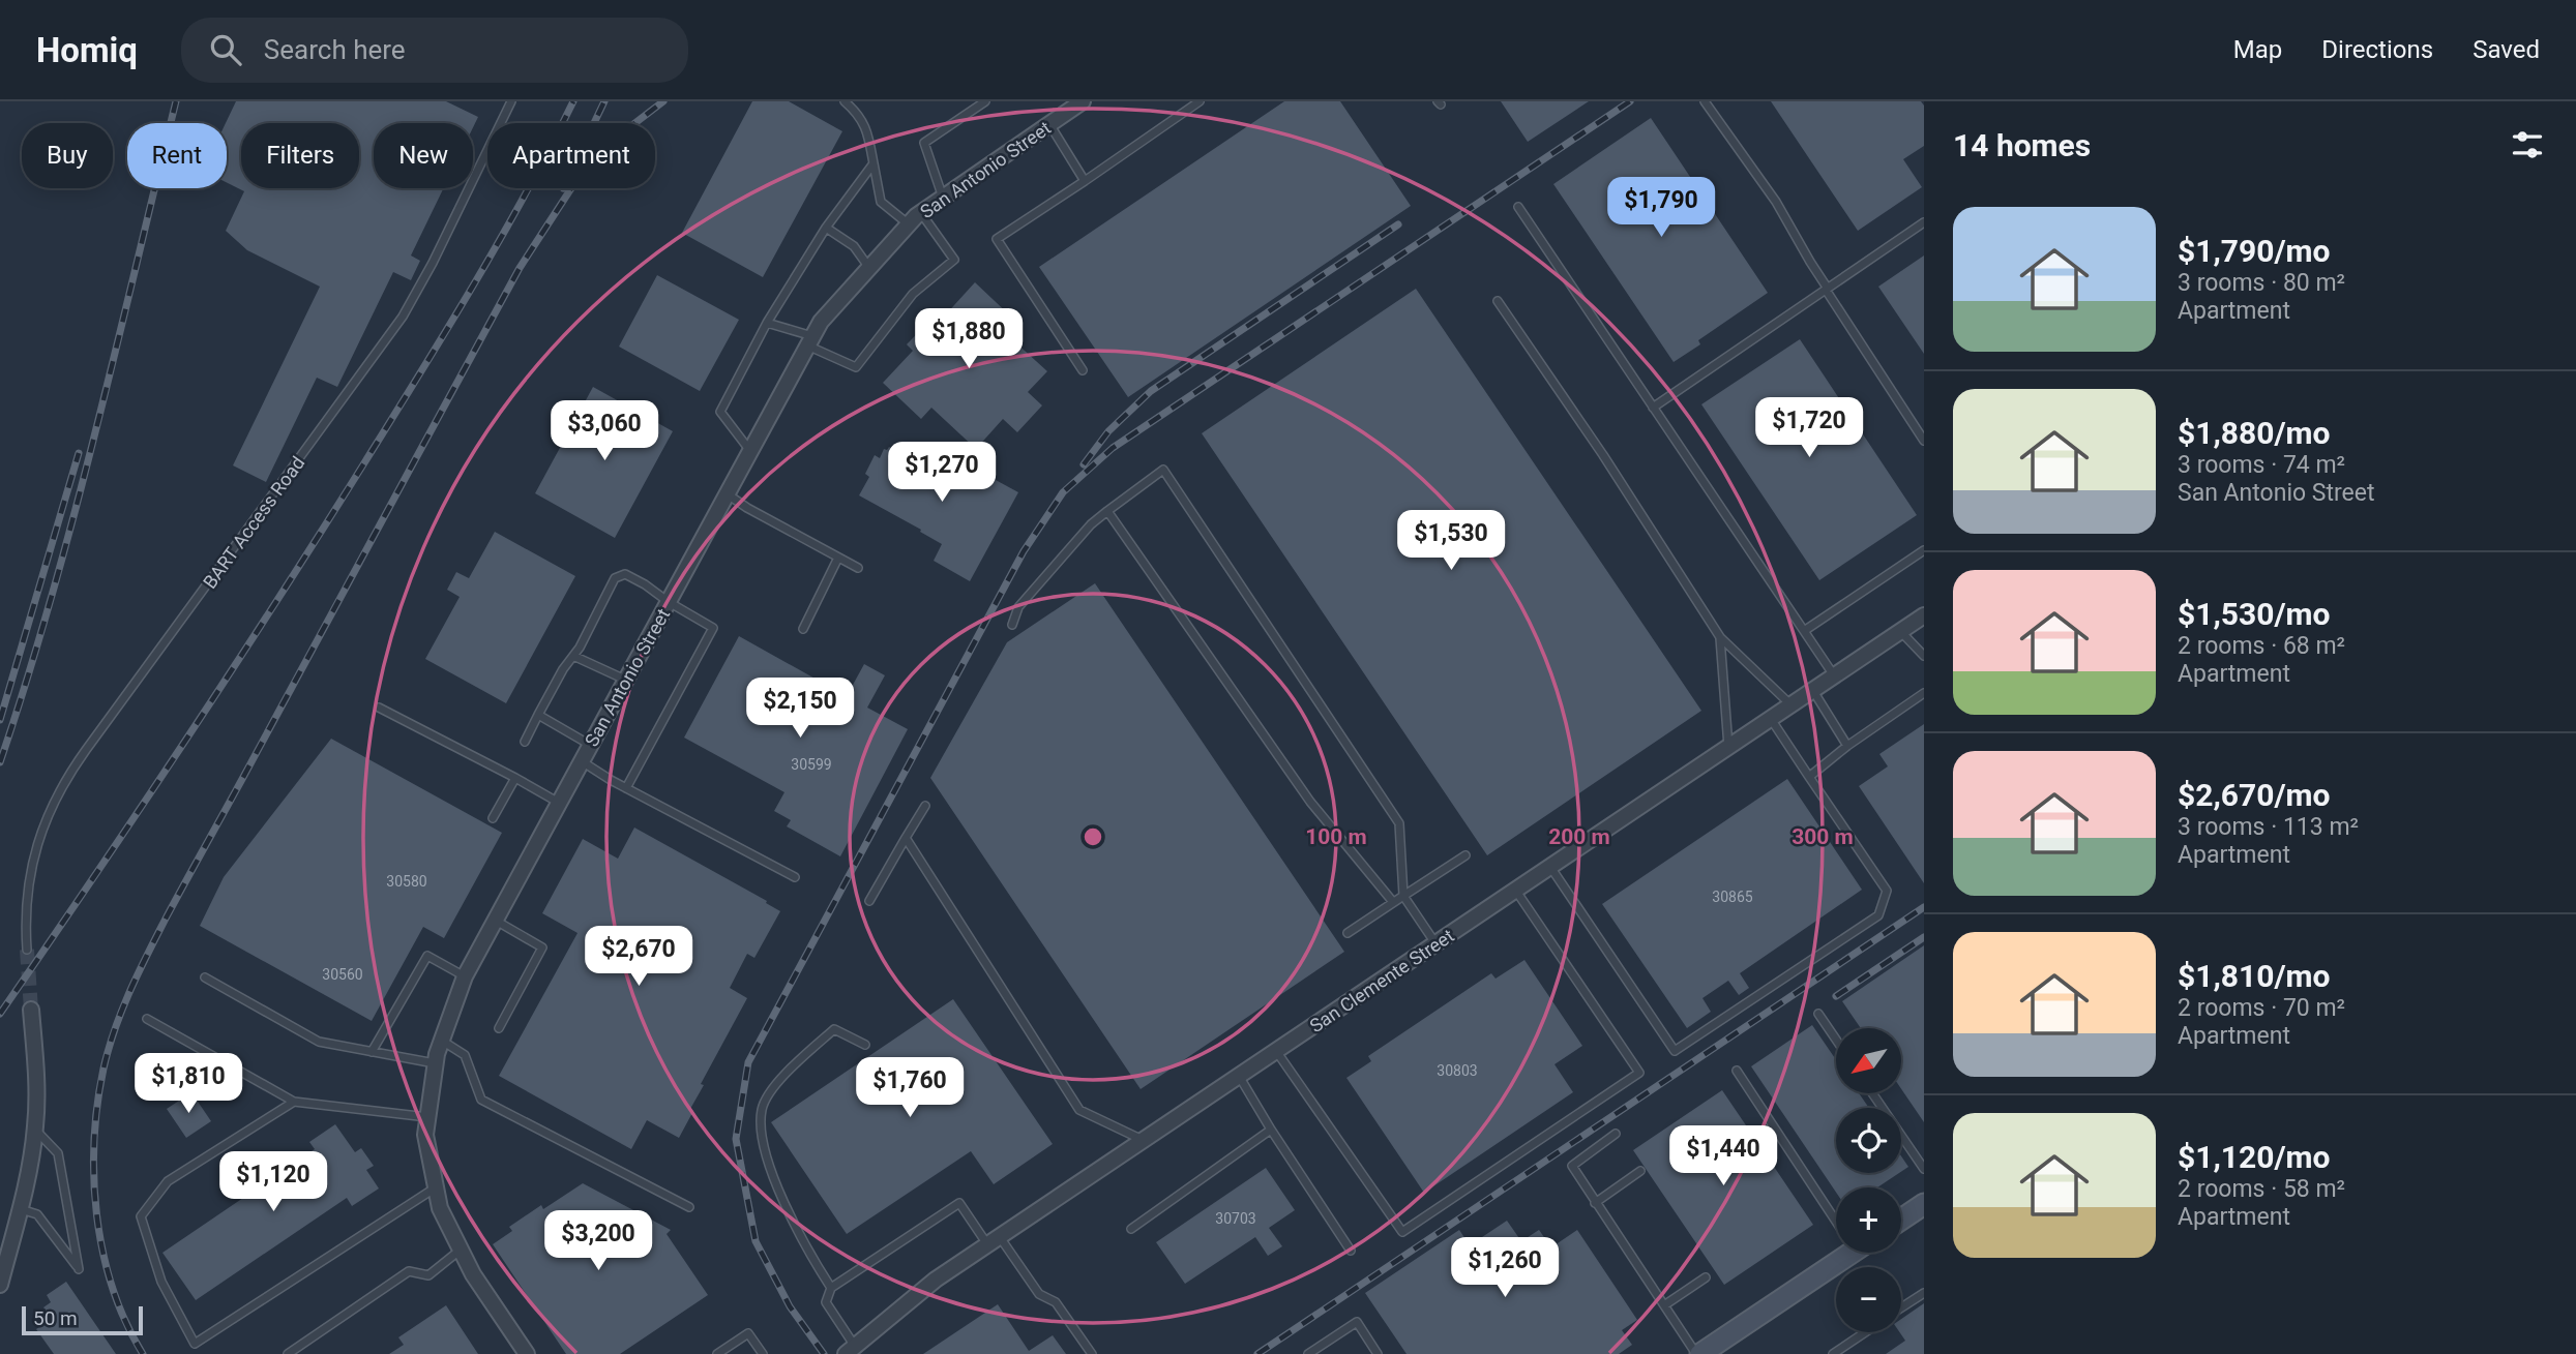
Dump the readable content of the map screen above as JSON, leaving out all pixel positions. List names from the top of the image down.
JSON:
{
  "streets": {
    "street": ["San Antonio Street", "San Clemente Street"],
    "lane": ["BART Access Road"]
  },
  "house_numbers": [
    "30599",
    "30580",
    "30865",
    "30560",
    "30803",
    "30703"
  ],
  "scale_bar": "50 m",
  "north": "bottom left",
  "page": {
    "header": "Homiq",
    "search": "Search here",
    "nav": ["Map", "Directions", "Saved"],
    "heading": "14 homes",
    "chip": [
      "Buy",
      "Rent",
      "Filters",
      "New",
      "Apartment"
    ],
    "price": [
      "$1,790",
      "$1,880",
      "$1,720",
      "$3,060",
      "$1,270",
      "$1,530",
      "$2,150",
      "$2,670",
      "$1,810",
      "$1,760",
      "$1,440",
      "$1,120",
      "$3,200",
      "$1,260"
    ],
    "list": [
      {
        "name": "$1,790/mo",
        "note": "3 rooms · 80 m² · Apartment"
      },
      {
        "name": "$1,880/mo",
        "note": "3 rooms · 74 m² · San Antonio Street"
      },
      {
        "name": "$1,530/mo",
        "note": "2 rooms · 68 m² · Apartment"
      },
      {
        "name": "$2,670/mo",
        "note": "3 rooms · 113 m² · Apartment"
      },
      {
        "name": "$1,810/mo",
        "note": "2 rooms · 70 m² · Apartment"
      },
      {
        "name": "$1,120/mo",
        "note": "2 rooms · 58 m² · Apartment"
      }
    ],
    "map_buttons": ["+", "−"],
    "scale": "50 m"
  },
  "rings": ["100 m", "200 m", "300 m"]
}
